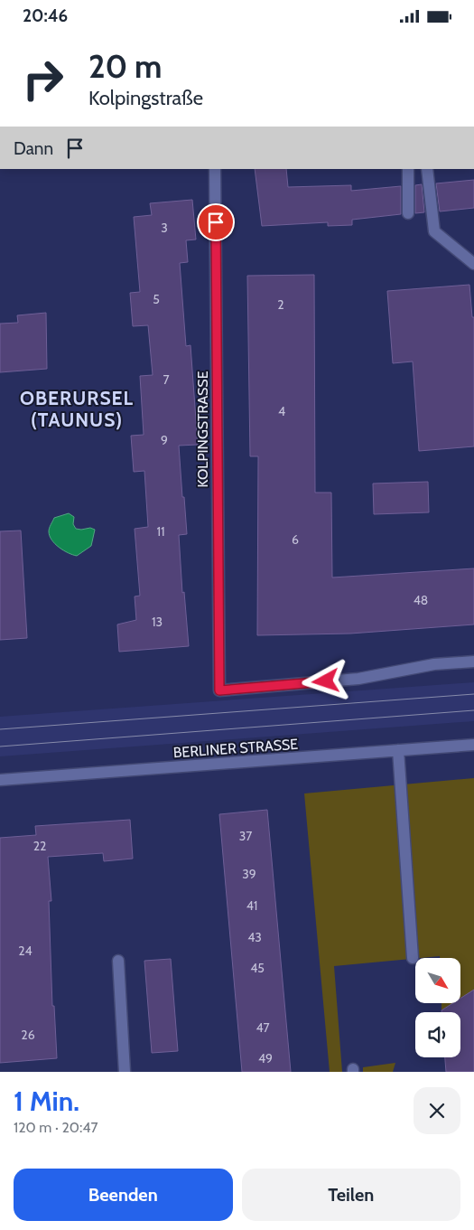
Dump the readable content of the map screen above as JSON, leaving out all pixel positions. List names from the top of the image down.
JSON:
{
  "streets": {
    "street": ["KOLPINGSTRASSE", "BERLINER STRASSE"]
  },
  "districts": ["OBERURSEL (TAUNUS)"],
  "house_numbers": [
    "3",
    "5",
    "2",
    "7",
    "4",
    "9",
    "11",
    "6",
    "48",
    "13",
    "37",
    "22",
    "39",
    "41",
    "43",
    "24",
    "45",
    "47",
    "26",
    "49"
  ],
  "north": "bottom right",
  "page": {
    "status": "20:46",
    "turn": ["20 m", "Kolpingstraße"],
    "then": "Dann",
    "heading": ["1 Min.", "120 m · 20:47"],
    "buttons": ["Beenden", "Teilen"]
  }
}
